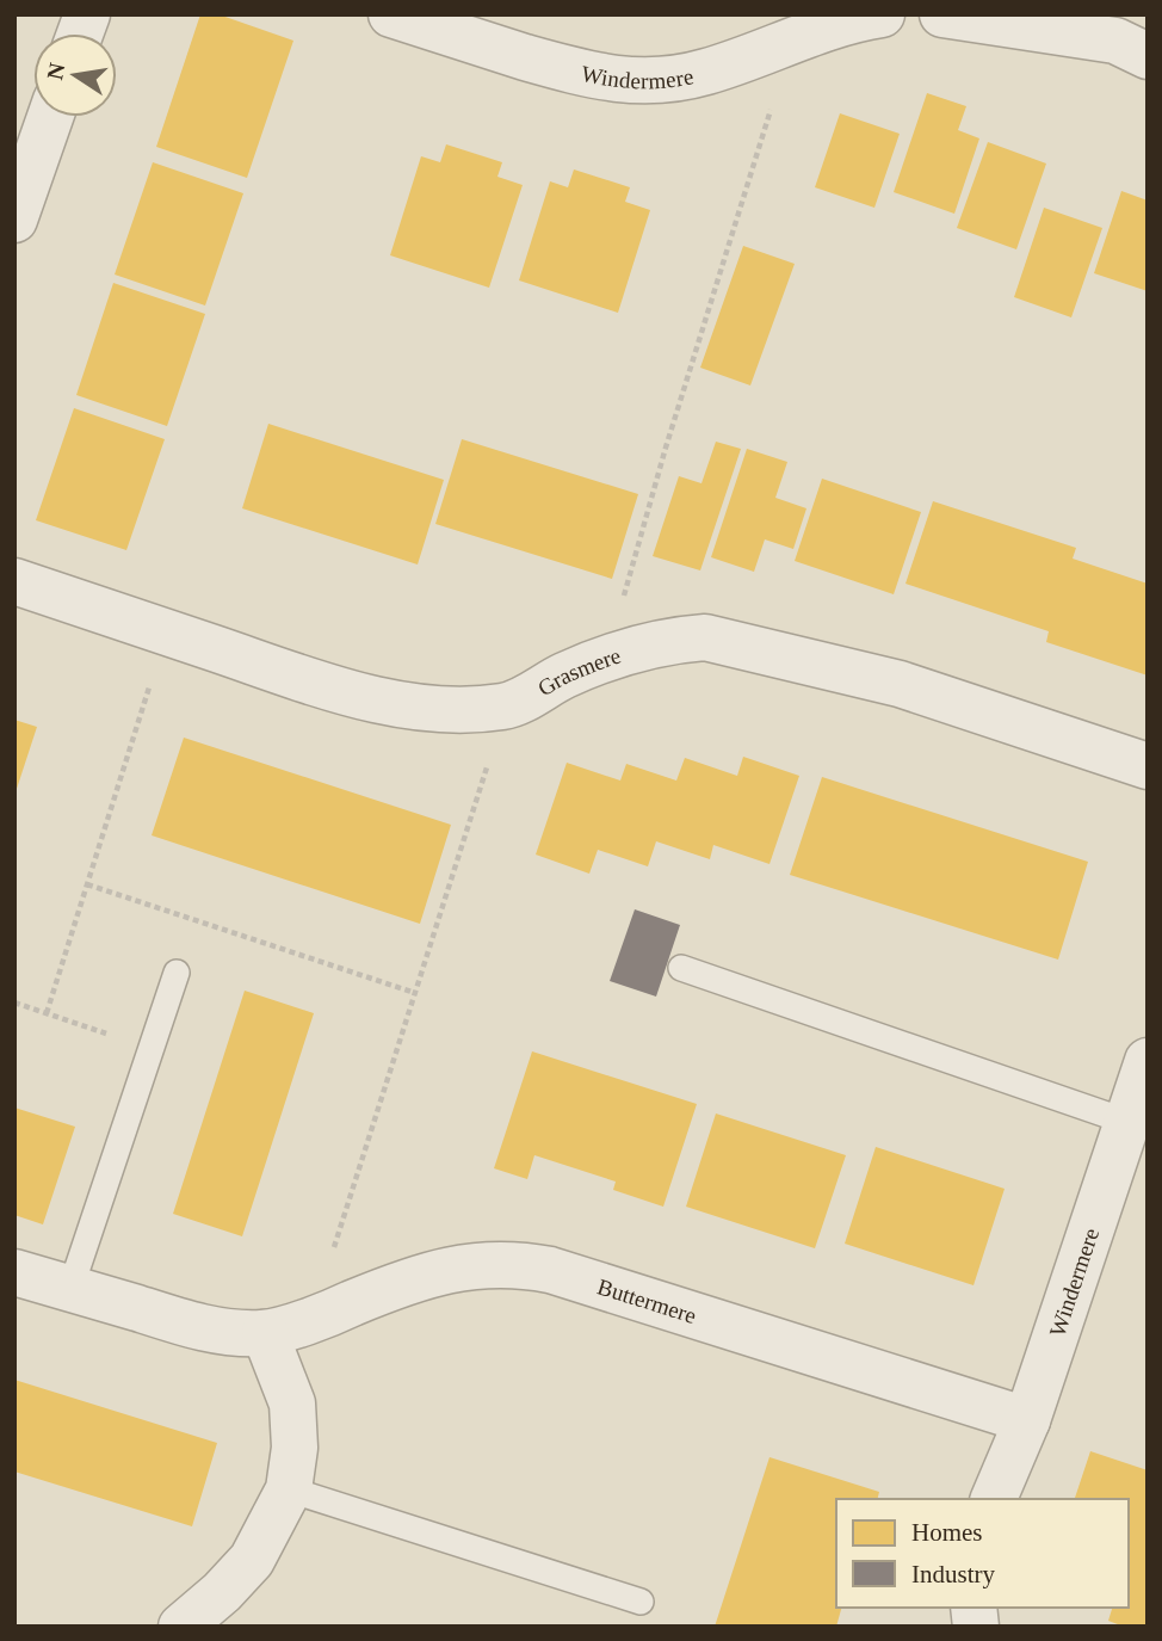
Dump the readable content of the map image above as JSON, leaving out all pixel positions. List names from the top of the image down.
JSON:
{
  "streets": {
    "street": ["Windermere", "Grasmere", "Buttermere"]
  },
  "crossings": [
    ["Windermere", "Buttermere"]
  ],
  "legend": ["Homes", "Industry"],
  "north": "left"
}
